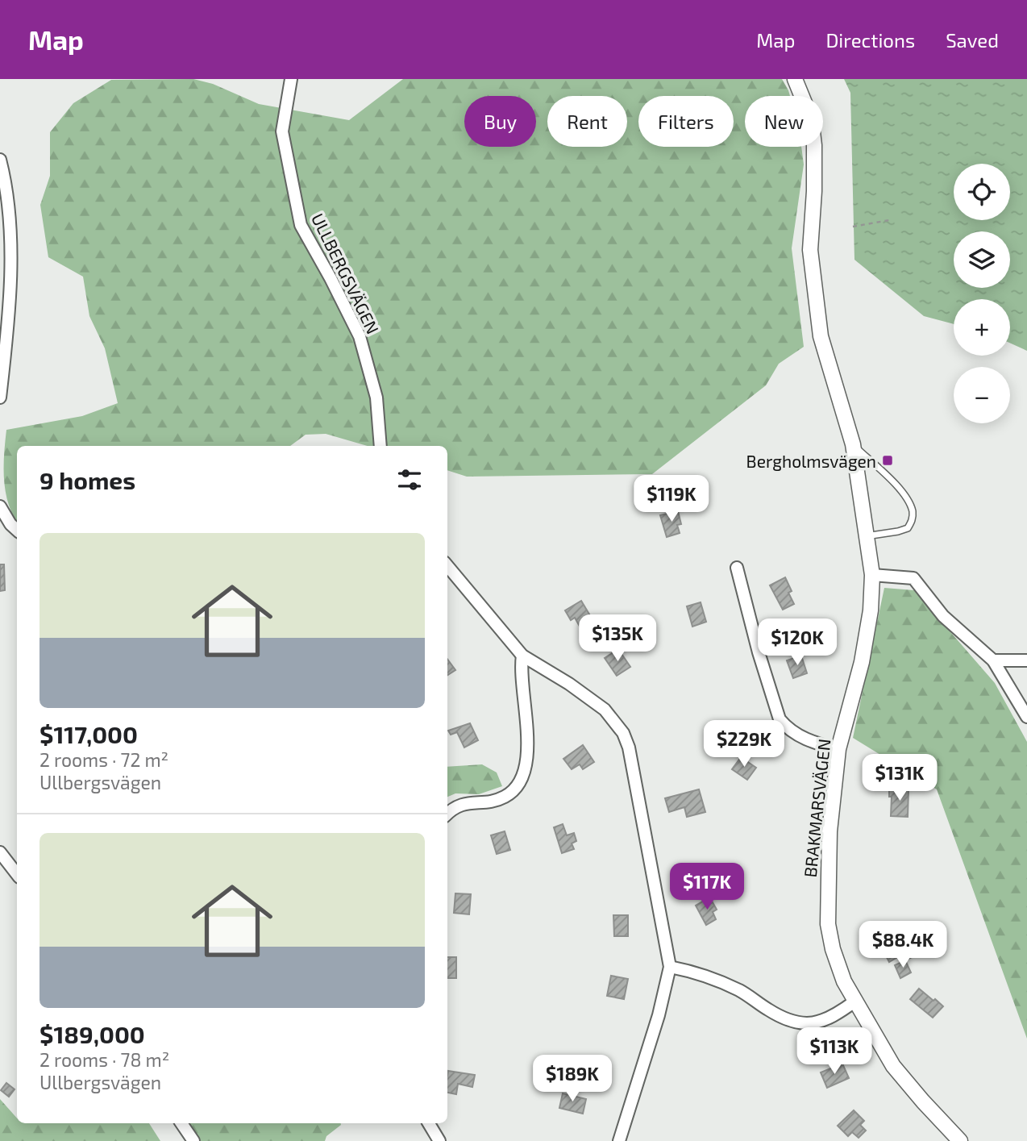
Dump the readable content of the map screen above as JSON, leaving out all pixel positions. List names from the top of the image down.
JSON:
{
  "streets": {
    "street": ["ULLBERGSVÄGEN", "BRAKMARSVÄGEN"]
  },
  "places": {
    "transit": ["Bergholmsvägen"]
  },
  "page": {
    "header": "Map",
    "nav": ["Map", "Directions", "Saved"],
    "chip": [
      "Buy",
      "Rent",
      "Filters",
      "New"
    ],
    "map_buttons": ["+", "−"],
    "heading": "9 homes",
    "price": [
      "$119K",
      "$135K",
      "$120K",
      "$229K",
      "$131K",
      "$117K",
      "$88.4K",
      "$113K",
      "$189K"
    ],
    "list": [
      {
        "name": "$117,000",
        "note": "2 rooms · 72 m² · Ullbergsvägen"
      },
      {
        "name": "$189,000",
        "note": "2 rooms · 78 m² · Ullbergsvägen"
      }
    ]
  }
}
